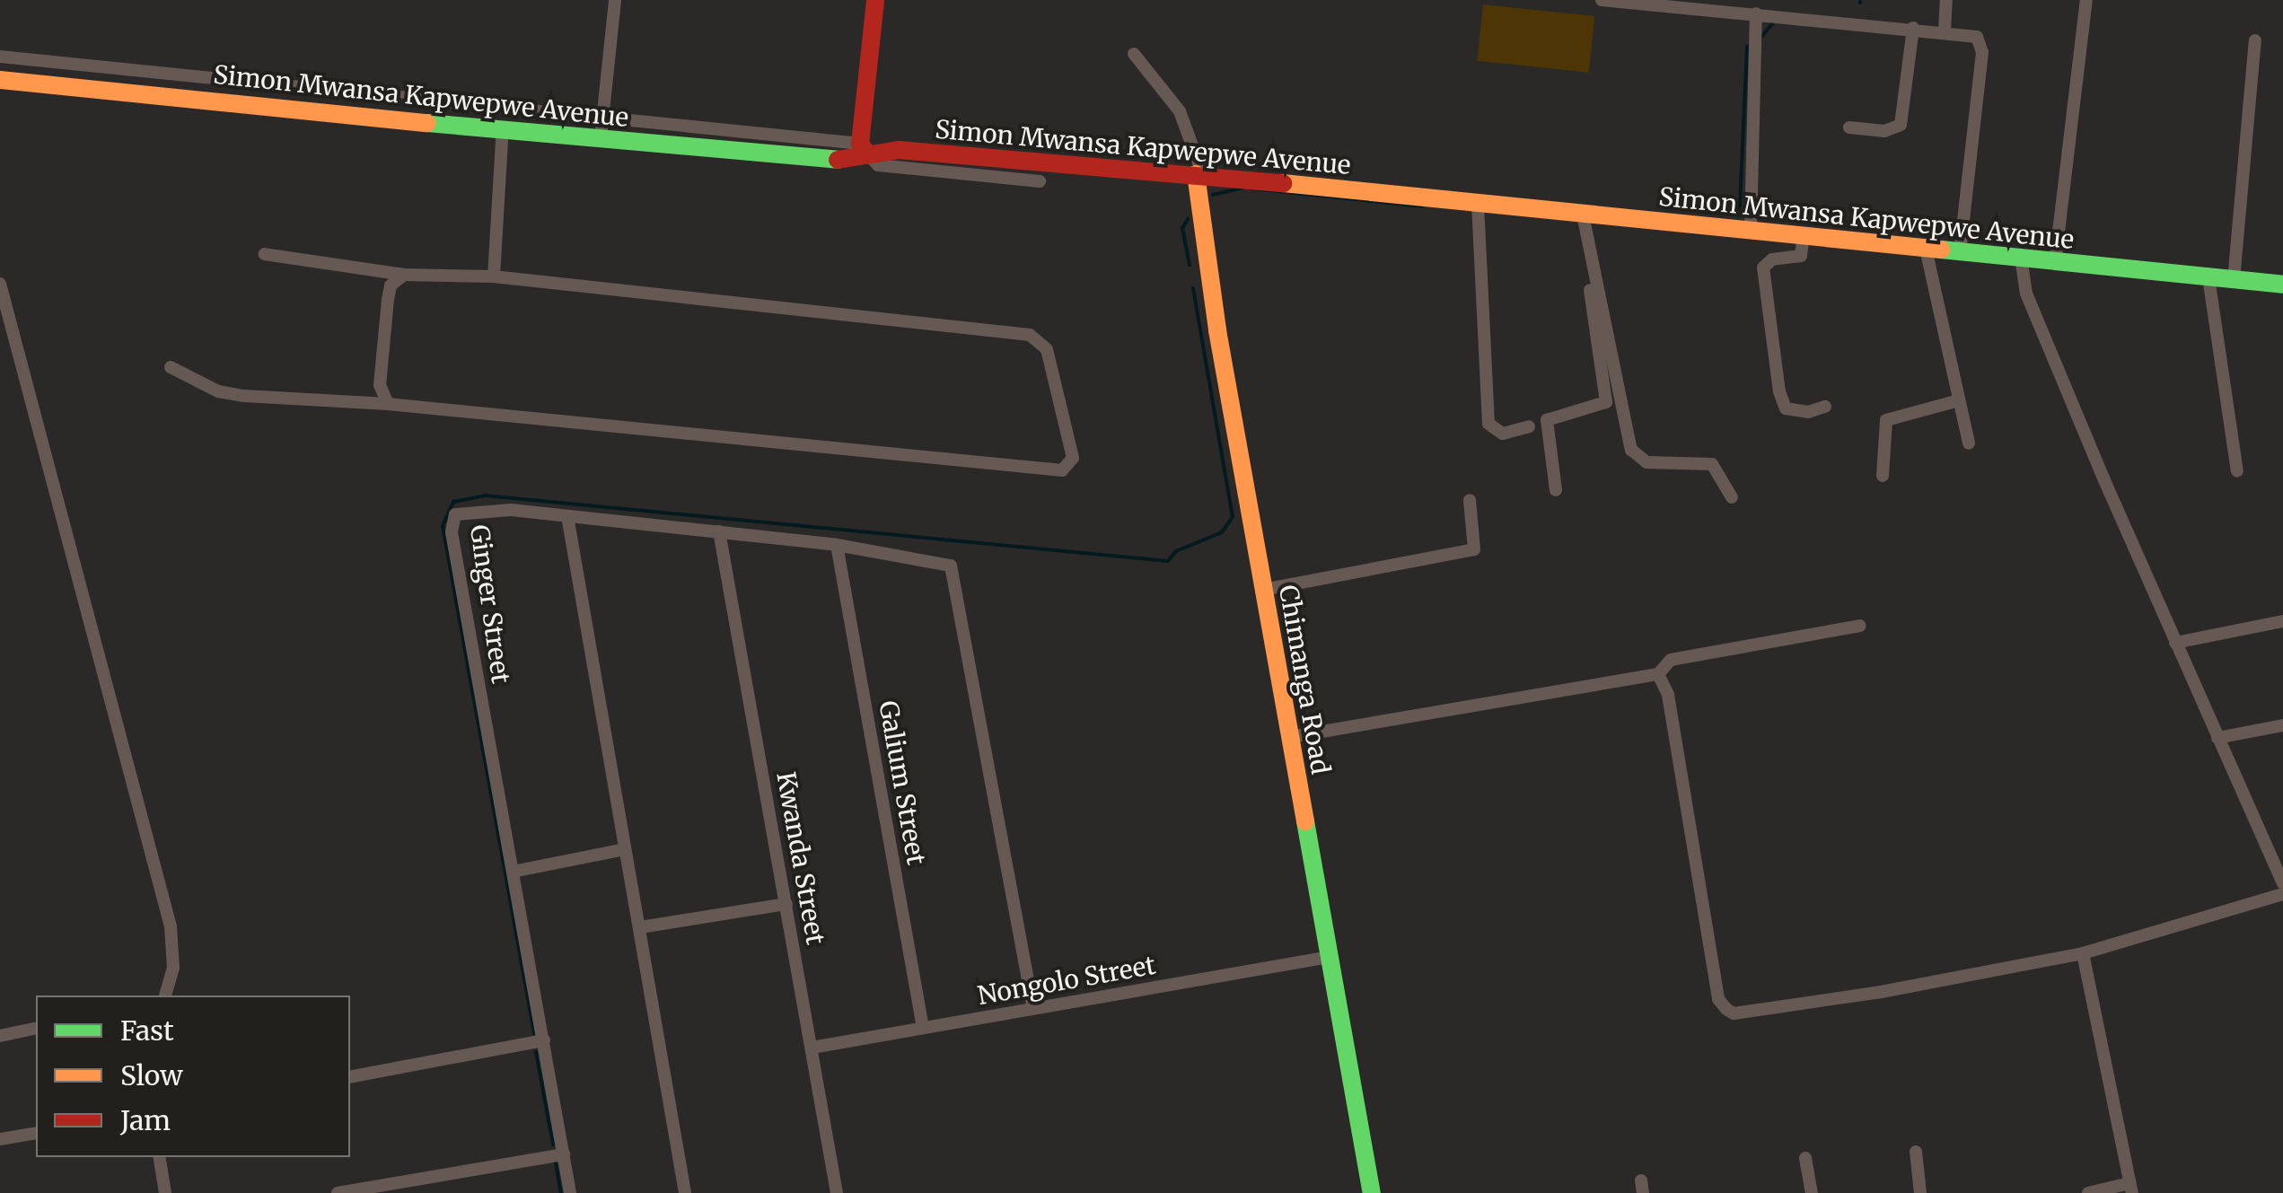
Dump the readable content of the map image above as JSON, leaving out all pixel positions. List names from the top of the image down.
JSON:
{
  "streets": {
    "main road": ["Simon Mwansa Kapwepwe Avenue", "Chimanga Road"],
    "street": [
      "Ginger Street",
      "Galium Street",
      "Kwanda Street",
      "Nongolo Street"
    ]
  },
  "crossings": [
    ["Simon Mwansa Kapwepwe Avenue", "Chimanga Road"],
    ["Ginger Street", "Galium Street"],
    ["Ginger Street", "Kwanda Street"],
    ["Ginger Street", "Nongolo Street"],
    ["Chimanga Road", "Nongolo Street"],
    ["Galium Street", "Nongolo Street"],
    ["Kwanda Street", "Nongolo Street"]
  ],
  "legend": ["Fast", "Slow", "Jam"]
}
